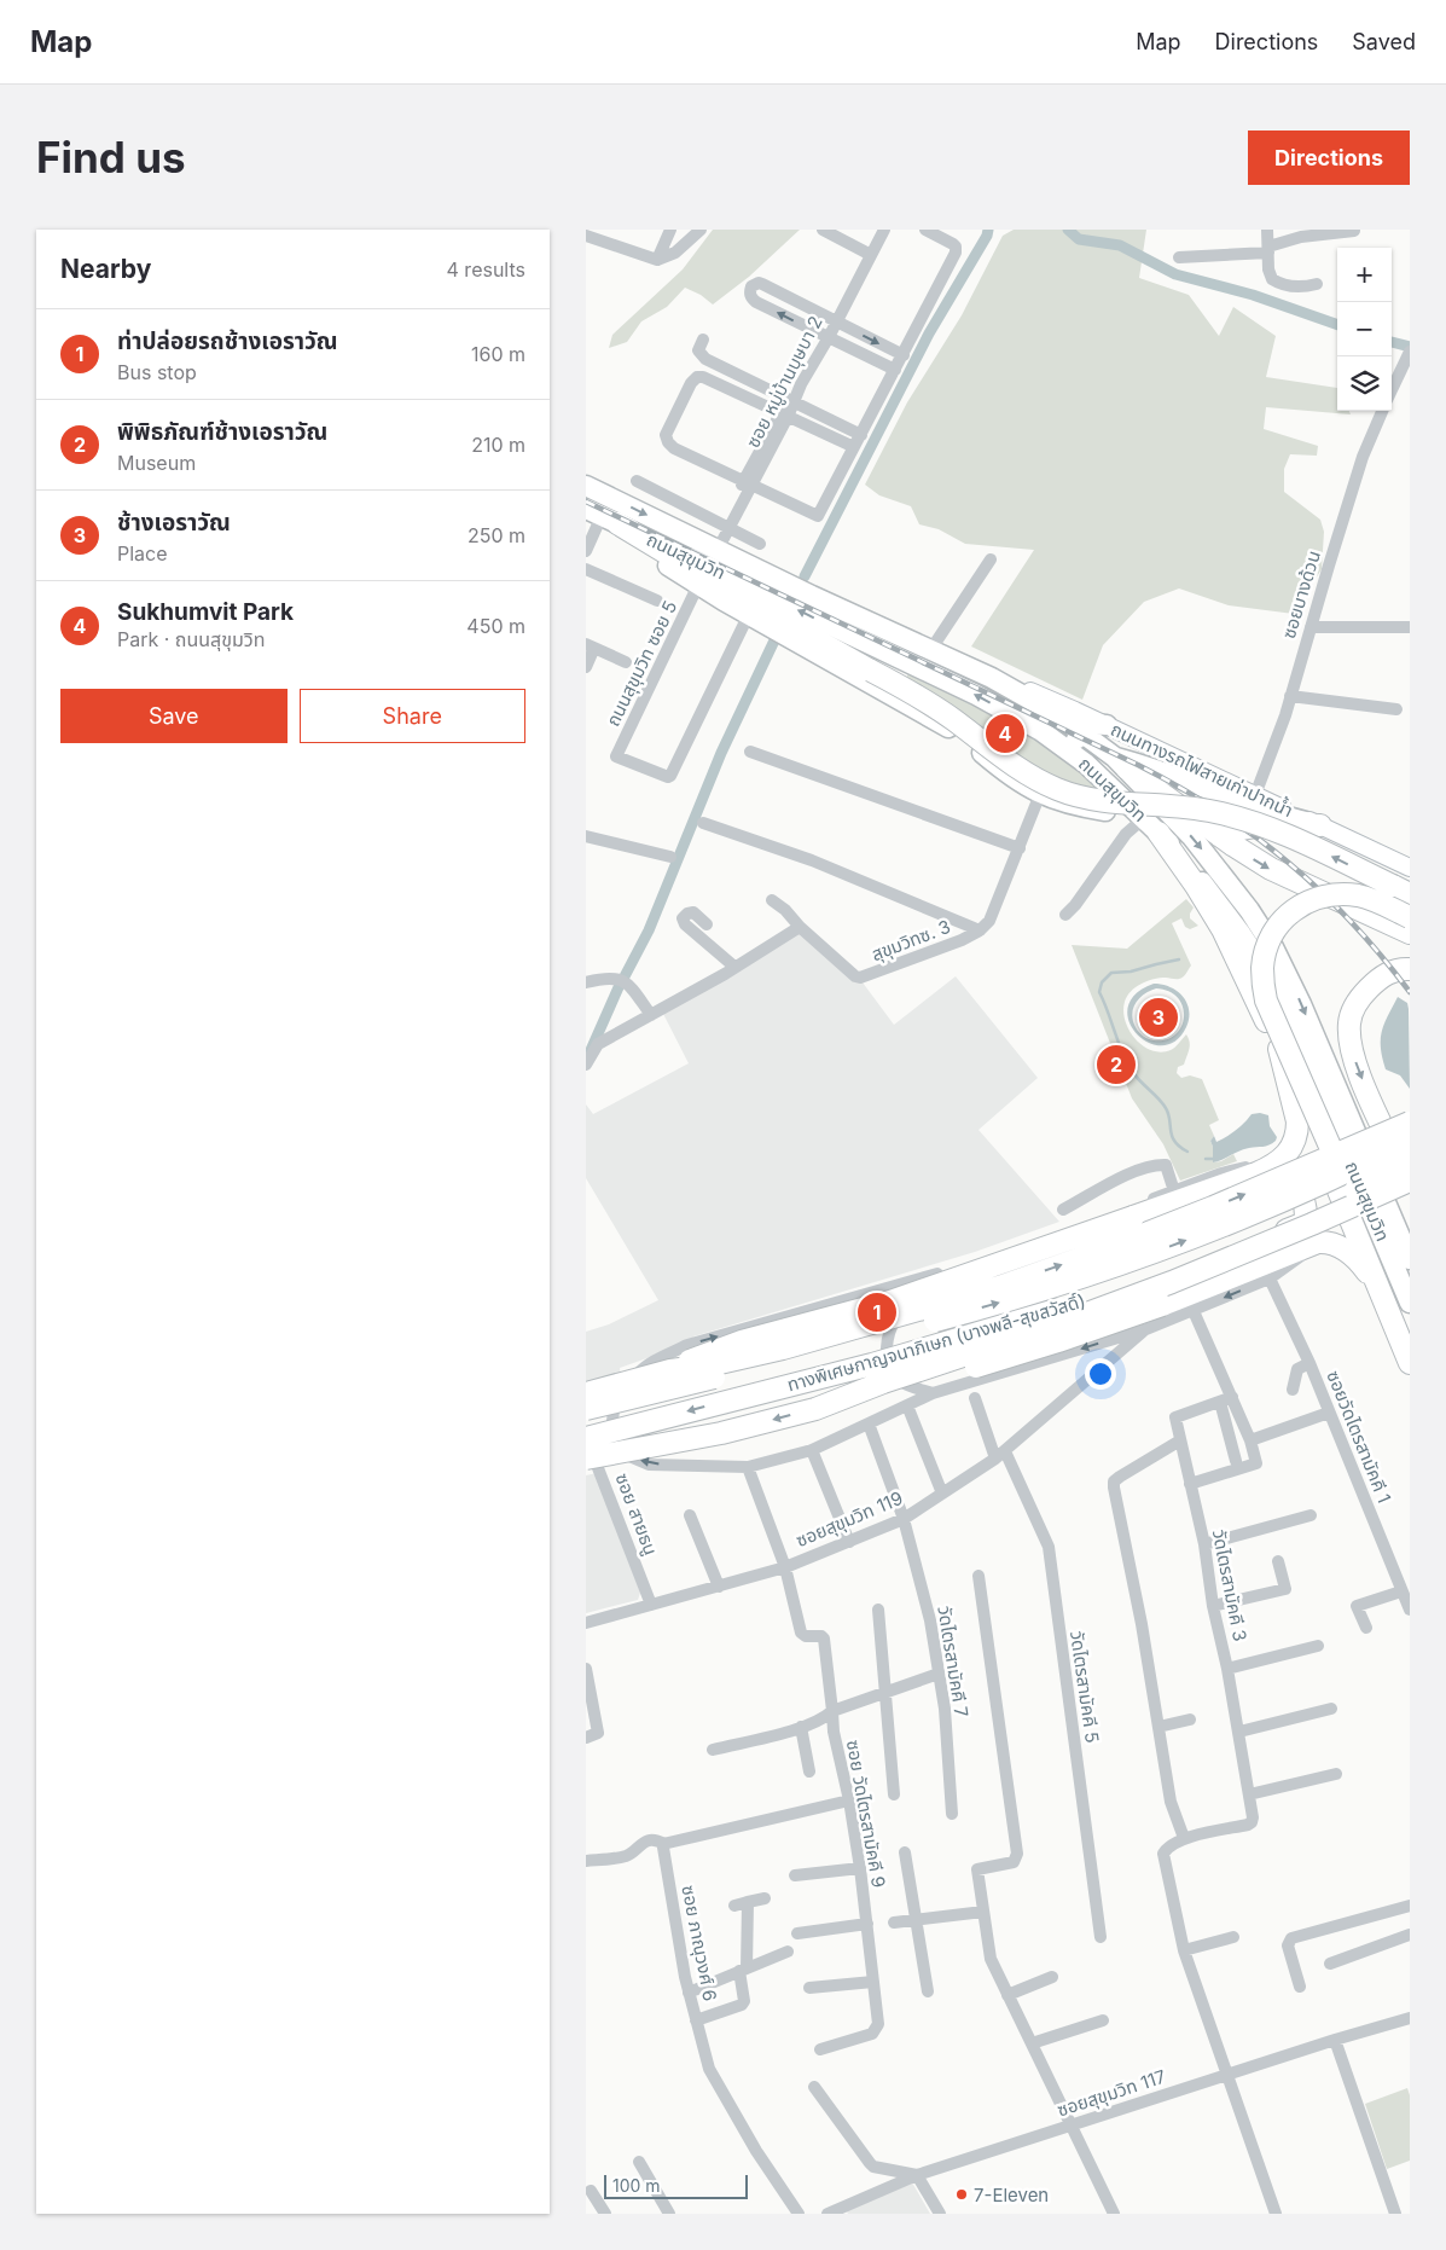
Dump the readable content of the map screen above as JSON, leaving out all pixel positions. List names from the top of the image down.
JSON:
{
  "streets": {
    "highway": ["ถนนสุขุมวิท", "ทางพิเศษกาญจนาภิเษก (บางพลี-สุขสวัสดิ์)"],
    "main road": ["ถนนทางรถไฟสายเก่าปากน้ำ"],
    "street": [
      "ซอย หมู่บ้านบุษบา 2",
      "ซอยบางด้วน",
      "ถนนสุขุมวิท ซอย 5",
      "สุขุมวิทซ. 3",
      "ซอยวัดไตรสามัคคี 1",
      "ซอย สายธนู",
      "ซอยสุขุมวิท 119",
      "วัดไตรสามัคคี 3",
      "วัดไตรสามัคคี 7",
      "วัดไตรสามัคคี 5",
      "ซอย วัดไตรสามัคคี 9",
      "ซอย ภาณุวงศ์ 6",
      "ซอยสุขุมวิท 117"
    ]
  },
  "crossings": [
    ["ซอย หมู่บ้านบุษบา 2", "ถนนสุขุมวิท"],
    ["ถนนสุขุมวิท", "ถนนทางรถไฟสายเก่าปากน้ำ"],
    ["ซอยบางด้วน", "ถนนทางรถไฟสายเก่าปากน้ำ"],
    ["ทางพิเศษกาญจนาภิเษก (บางพลี-สุขสวัสดิ์)", "ซอย สายธนู"],
    ["ซอย สายธนู", "ซอยสุขุมวิท 119"],
    ["ซอยสุขุมวิท 119", "วัดไตรสามัคคี 7"],
    ["ซอยสุขุมวิท 119", "วัดไตรสามัคคี 5"],
    ["ซอยสุขุมวิท 119", "ซอย วัดไตรสามัคคี 9"]
  ],
  "places": ["7-Eleven"],
  "scale_bar": "100 m",
  "page": {
    "header": "Map",
    "nav": ["Map", "Directions", "Saved"],
    "buttons": [
      "Directions",
      ["Save", "Share"]
    ],
    "title": "Find us",
    "heading": ["Nearby", "4 results"],
    "map_buttons": ["+", "−"],
    "list": [
      {
        "mark": "1",
        "name": "ท่าปล่อยรถช้างเอราวัณ",
        "note": "Bus stop",
        "value": "160 m"
      },
      {
        "mark": "2",
        "name": "พิพิธภัณฑ์ช้างเอราวัณ",
        "note": "Museum",
        "value": "210 m"
      },
      {
        "mark": "3",
        "name": "ช้างเอราวัณ",
        "note": "Place",
        "value": "250 m"
      },
      {
        "mark": "4",
        "name": "Sukhumvit Park",
        "note": "Park · ถนนสุขุมวิท",
        "value": "450 m"
      }
    ],
    "pins": [
      "4",
      "3",
      "2",
      "1"
    ],
    "scale": "100 m"
  }
}
